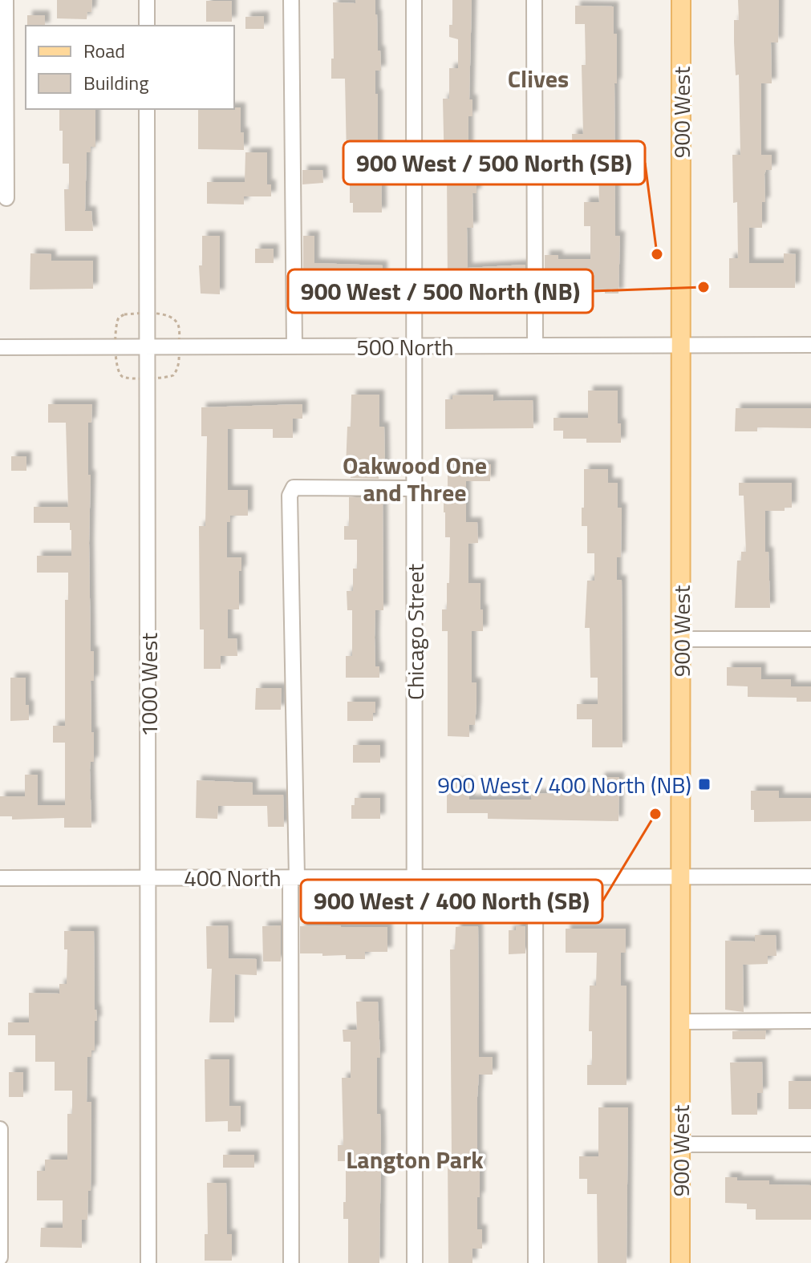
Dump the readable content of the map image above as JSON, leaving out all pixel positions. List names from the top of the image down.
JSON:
{
  "streets": {
    "main road": ["900 West"],
    "street": [
      "500 North",
      "Chicago Street",
      "1000 West",
      "400 North"
    ]
  },
  "crossings": [
    ["900 West", "500 North"],
    ["900 West", "400 North"],
    ["500 North", "Chicago Street"],
    ["500 North", "1000 West"],
    ["Chicago Street", "400 North"],
    ["1000 West", "400 North"]
  ],
  "districts": ["Clives", "Oakwood One and Three", "Langton Park"],
  "places": {
    "other": ["900 West / 500 North (SB)", "900 West / 500 North (NB)", "900 West / 400 North (SB)"],
    "transit": ["900 West / 400 North (NB)"]
  },
  "legend": ["Road", "Building"]
}
